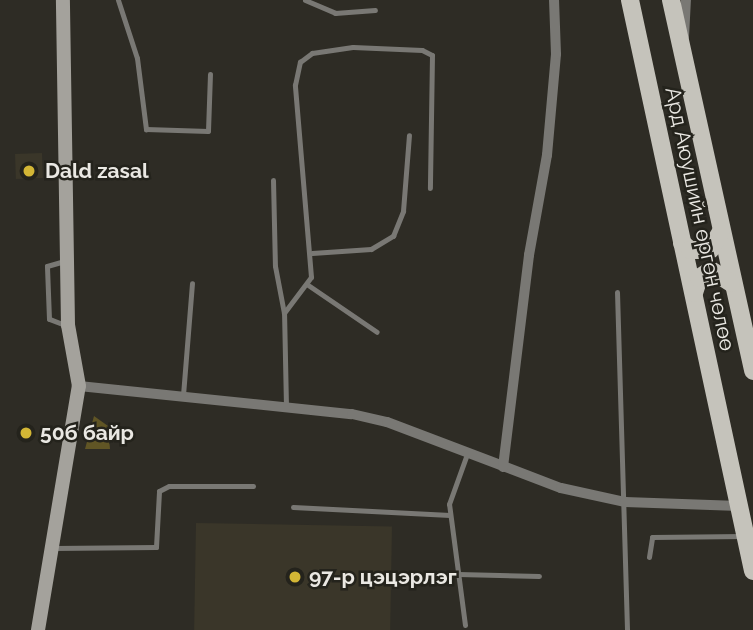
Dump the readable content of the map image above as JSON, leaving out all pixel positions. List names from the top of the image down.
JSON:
{
  "streets": {
    "main road": ["Ард Аюушийн өргөн чөлөө"]
  },
  "places": ["Dald zasal", "50б байр", "97-р цэцэрлэг"]
}
